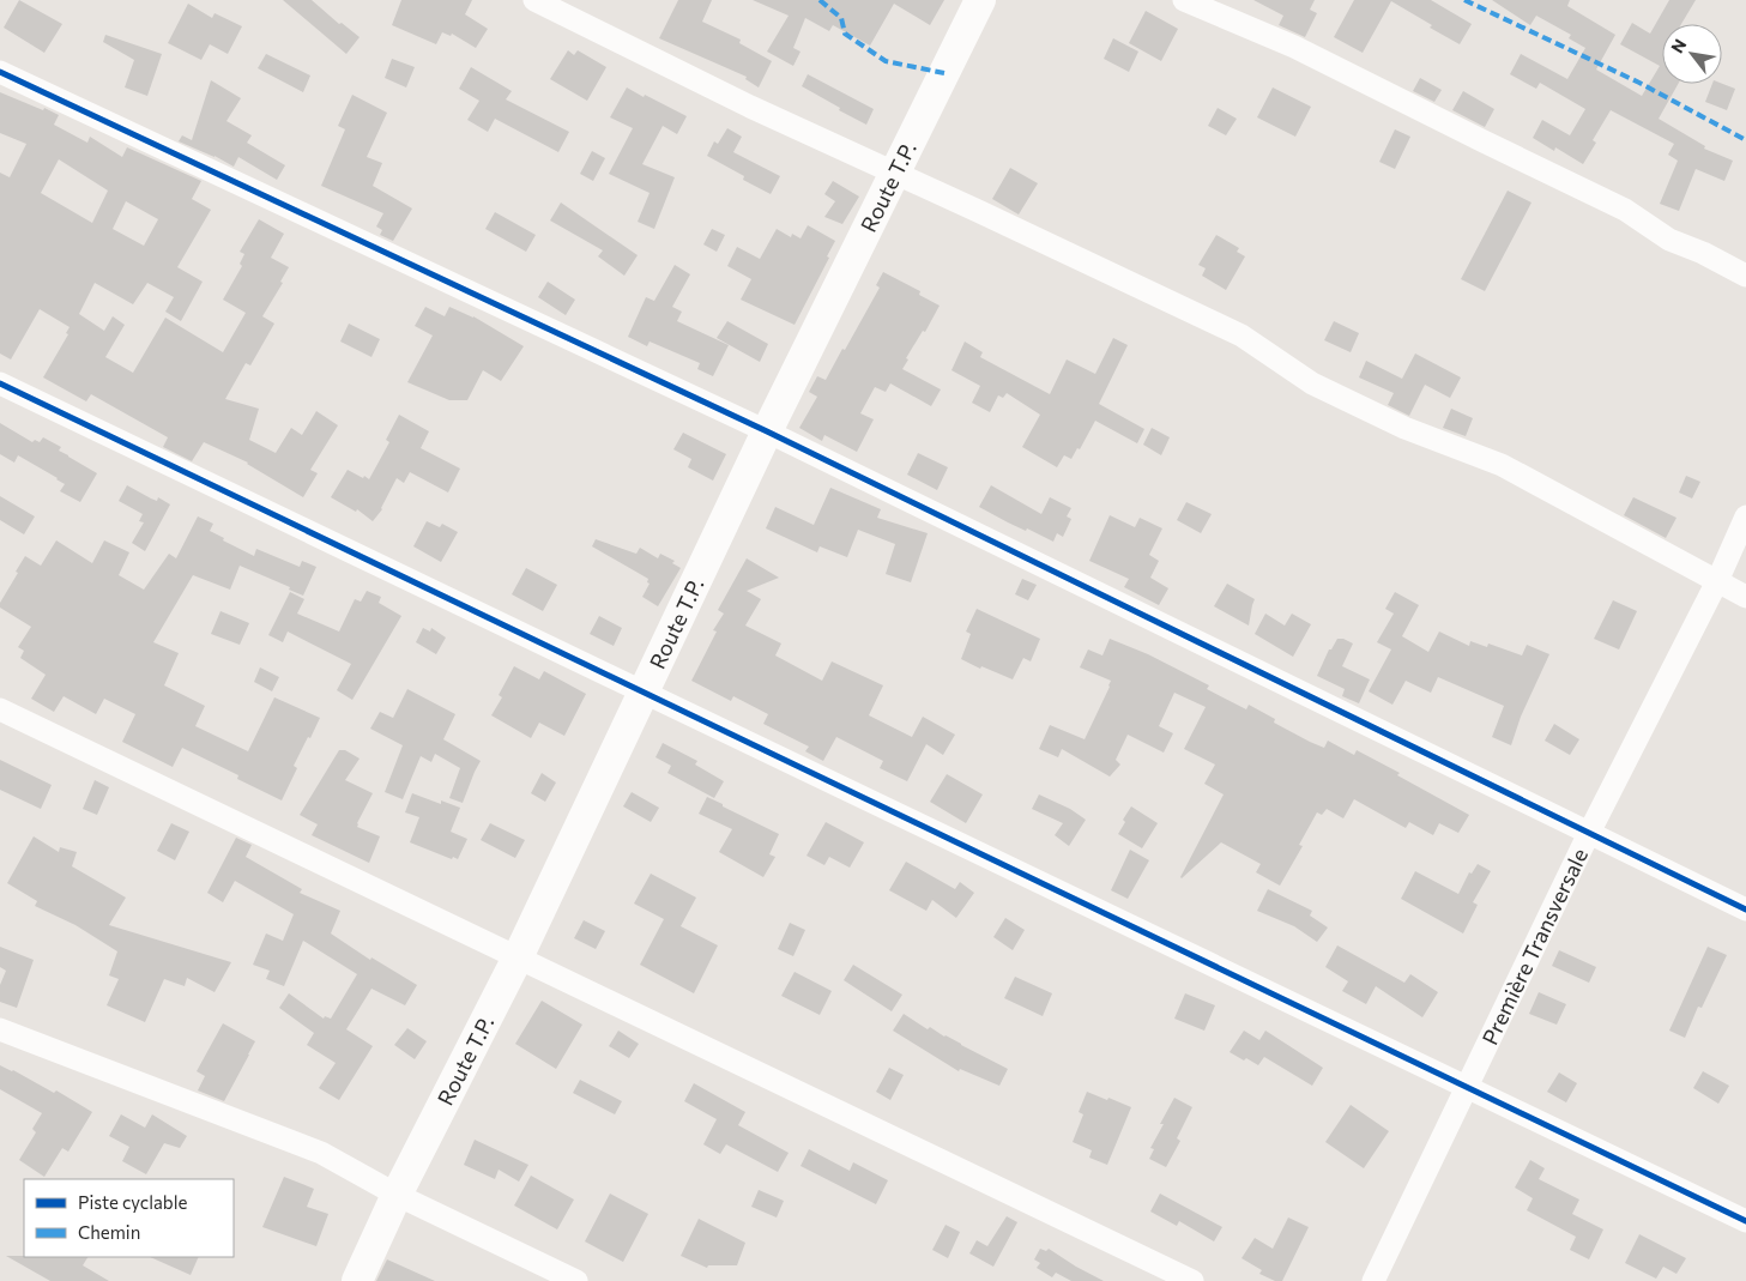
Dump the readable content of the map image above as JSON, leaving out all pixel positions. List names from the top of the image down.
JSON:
{
  "streets": {
    "street": ["Route T.P.", "Première Transversale"]
  },
  "legend": ["Piste cyclable", "Chemin"],
  "north": "top left"
}
